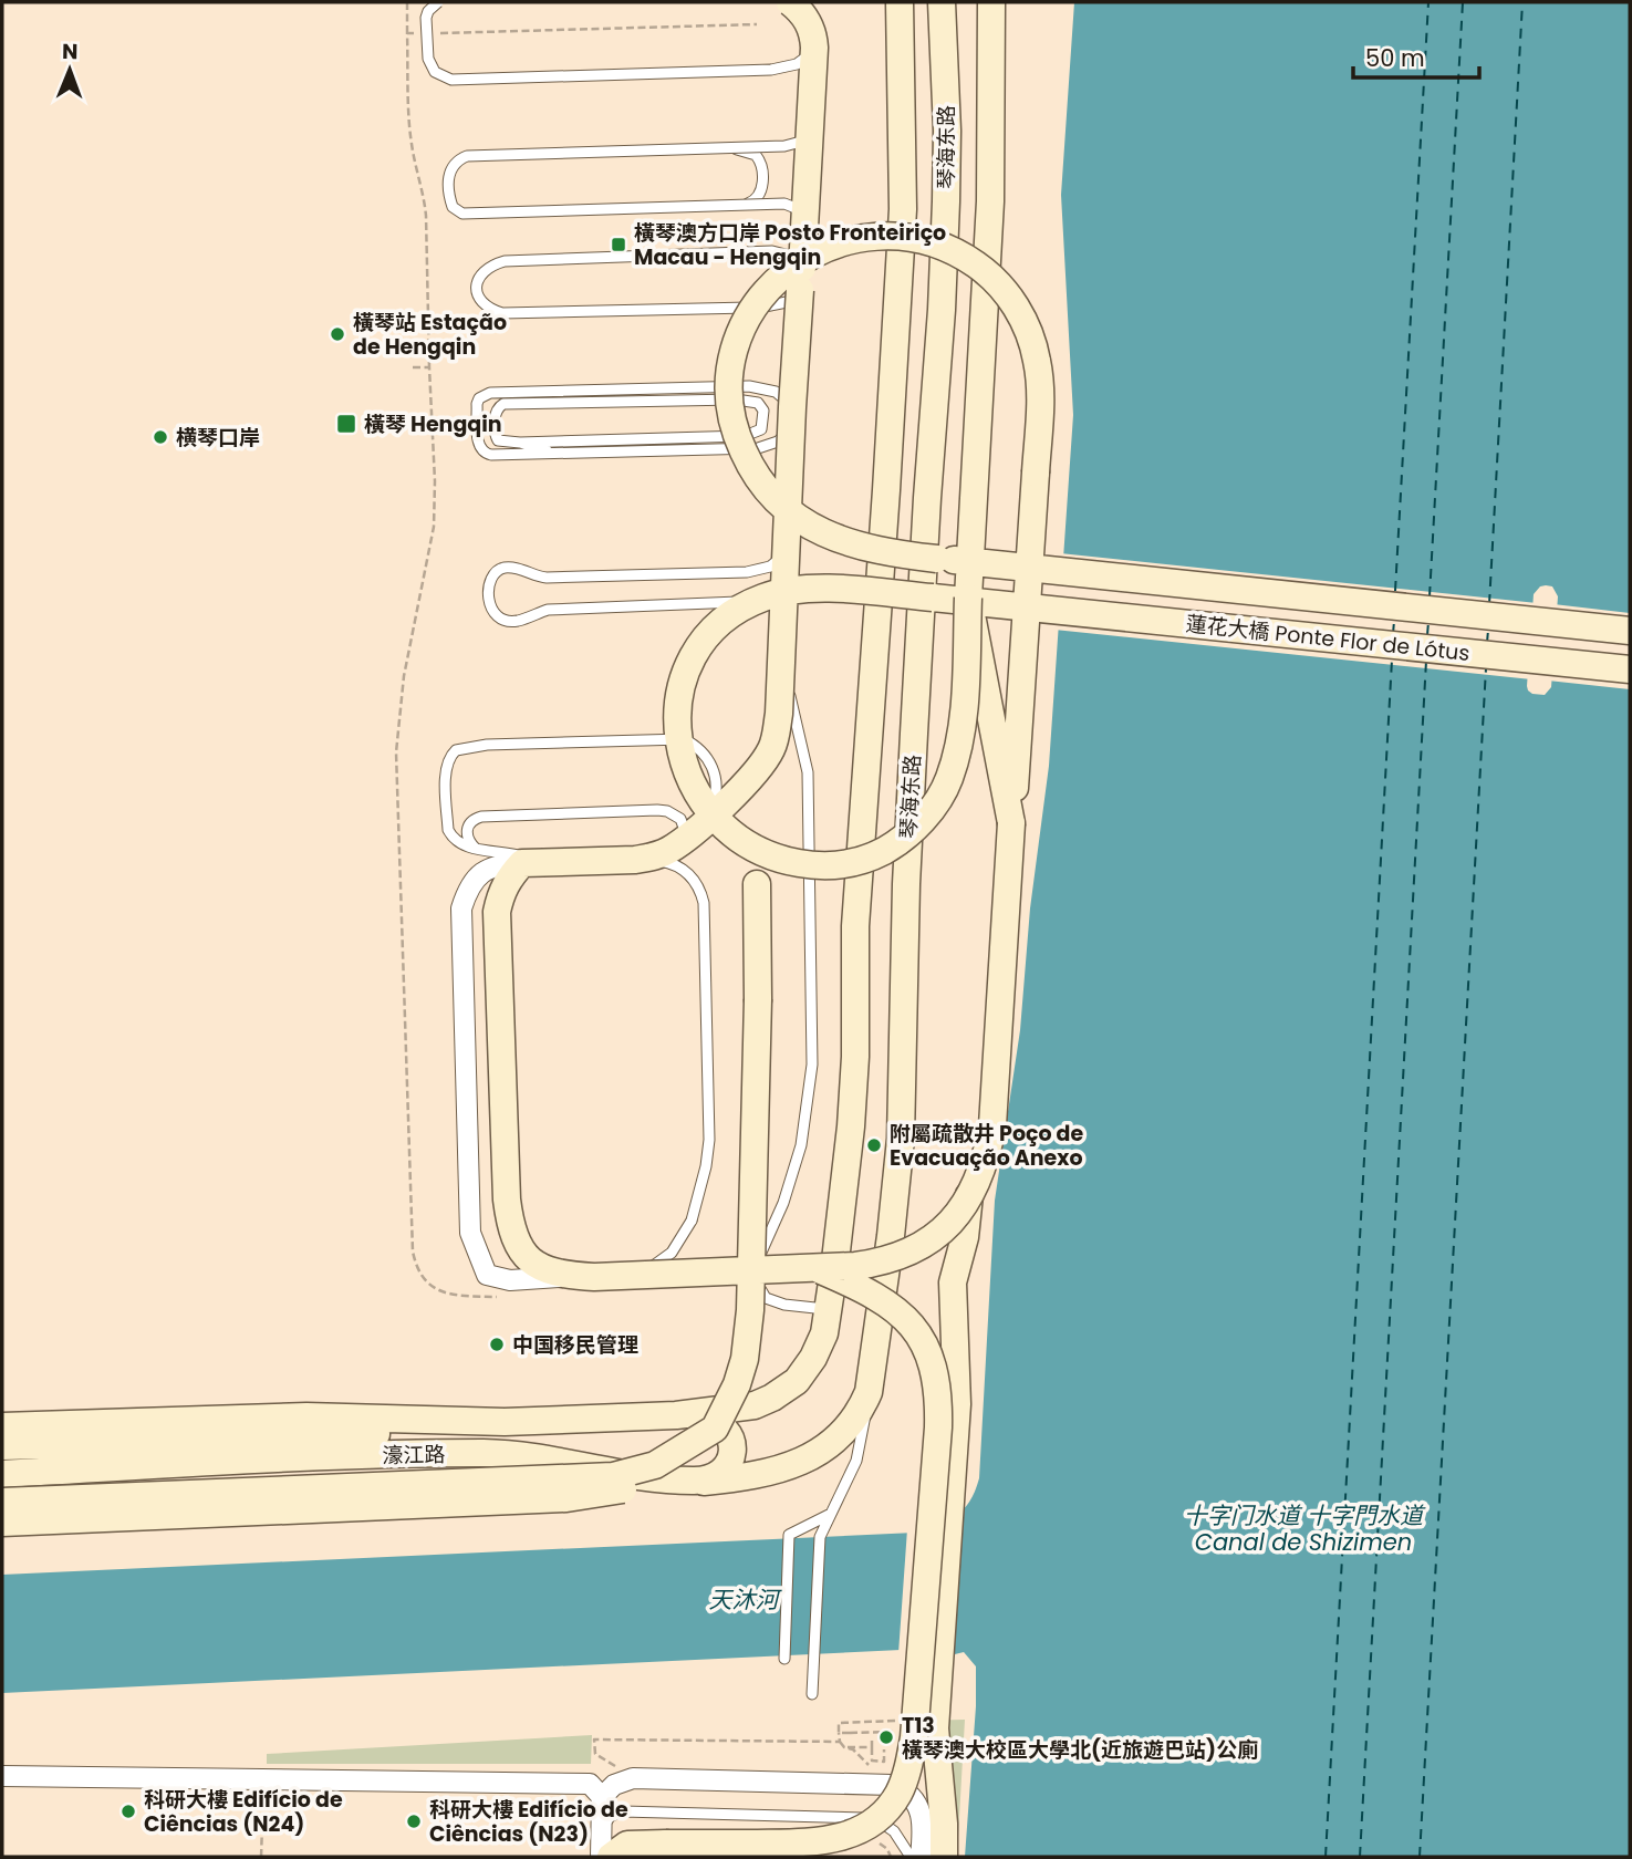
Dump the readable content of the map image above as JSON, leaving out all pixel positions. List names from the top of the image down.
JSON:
{
  "streets": {
    "main road": ["琴海东路", "蓮花大橋 Ponte Flor de Lótus", "濠江路"]
  },
  "crossings": [
    ["琴海东路", "濠江路"]
  ],
  "water": ["十字门水道 十字門水道 Canal de Shizimen", "天沐河"],
  "places": {
    "transit": ["橫琴澳方口岸 Posto Fronteiriço Macau - Hengqin", "橫琴 Hengqin"],
    "other": [
      "橫琴站 Estação de Hengqin",
      "横琴口岸",
      "附屬疏散井 Poço de Evacuação Anexo",
      "中国移民管理",
      "T13 橫琴澳大校區大學北(近旅遊巴站)公廁",
      "科研大樓 Edifício de Ciências (N24)",
      "科研大樓 Edifício de Ciências (N23)"
    ]
  },
  "scale_bar": "50 m",
  "north": "top"
}
